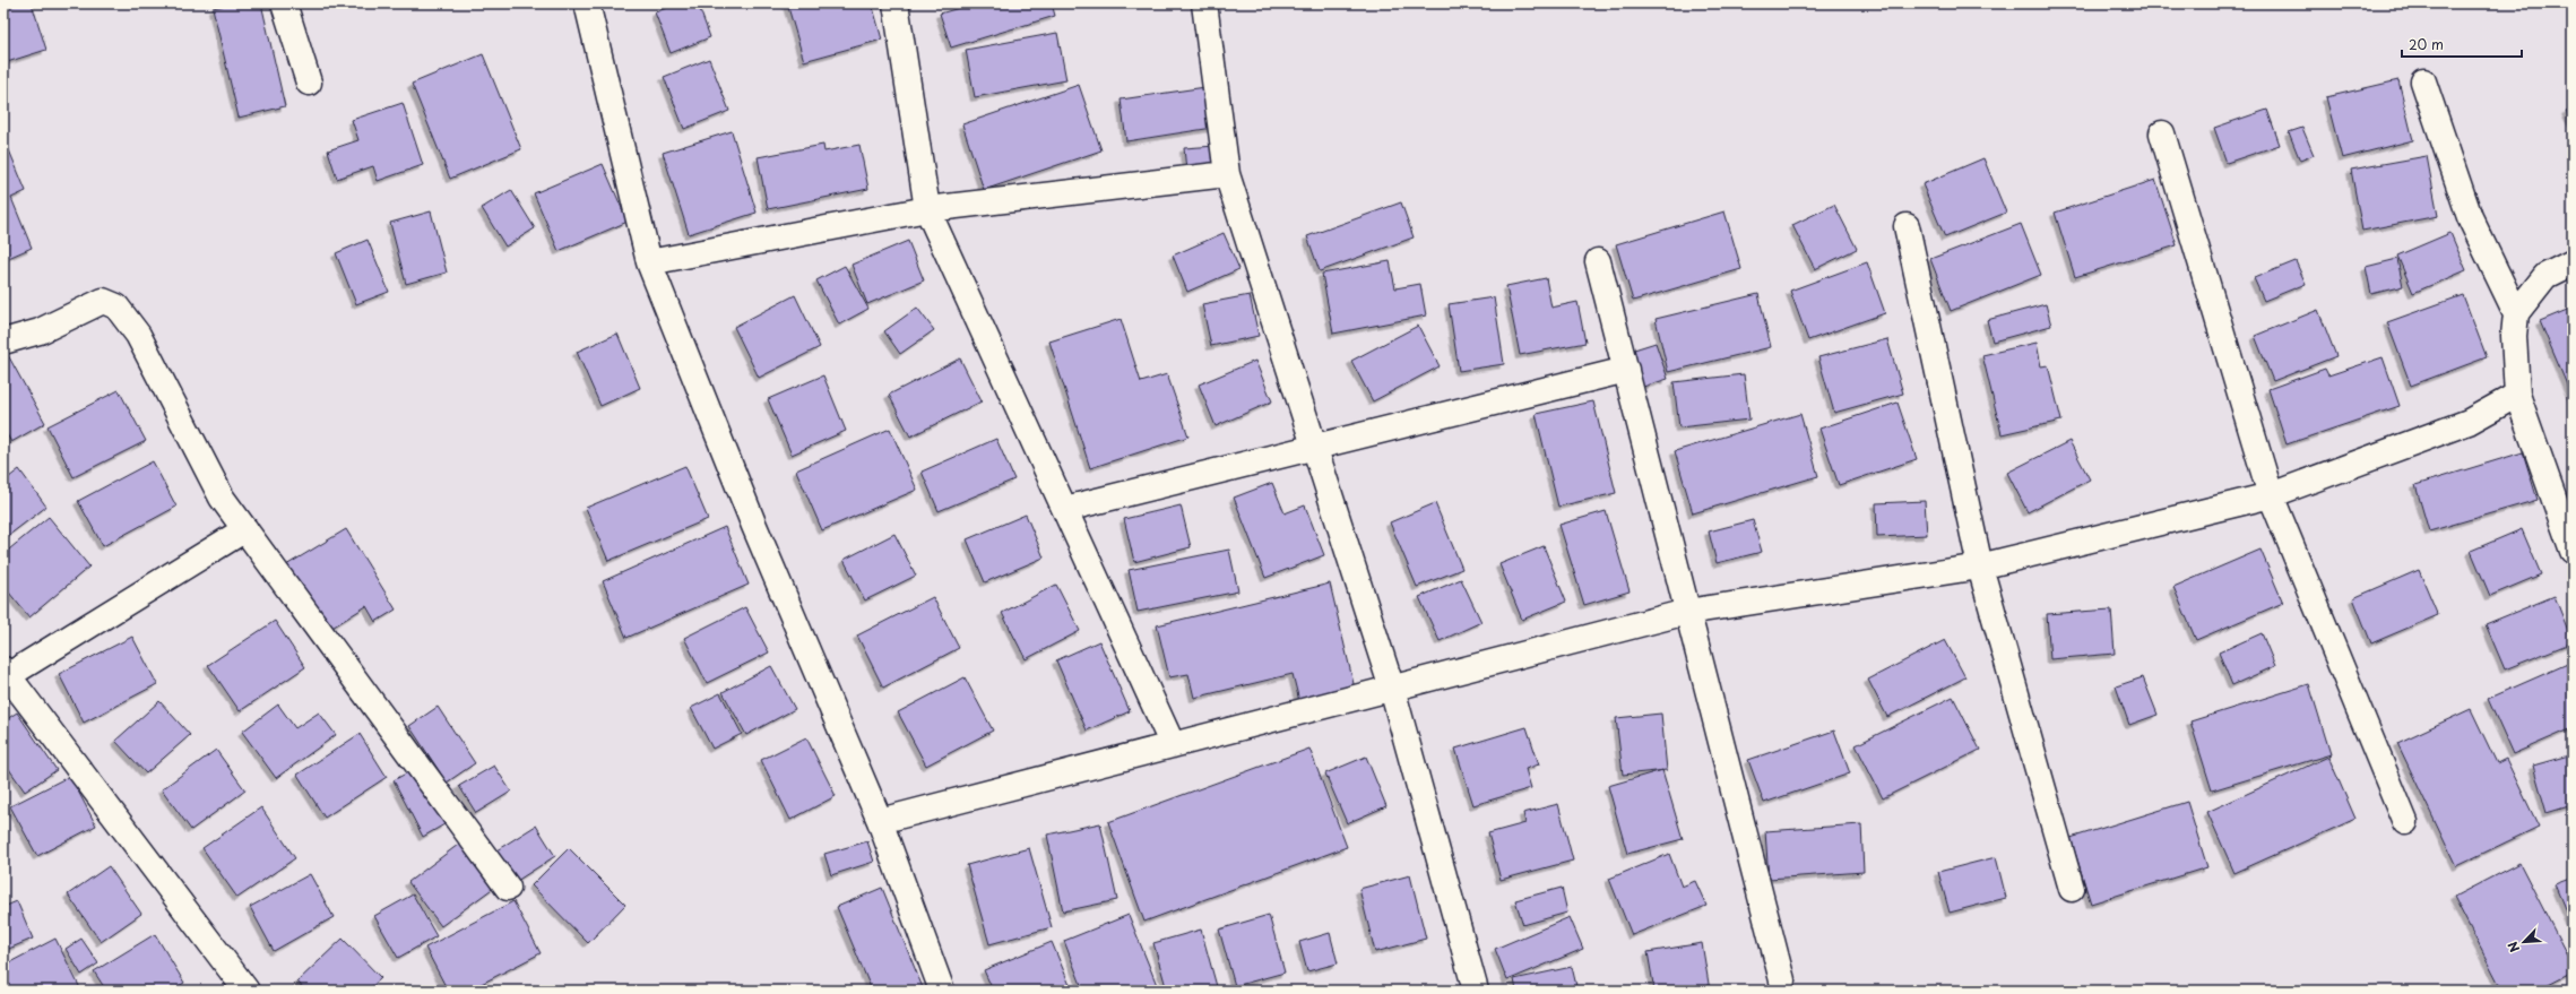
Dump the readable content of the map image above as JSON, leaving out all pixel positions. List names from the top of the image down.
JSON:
{
  "scale_bar": "20 m",
  "north": "bottom left"
}
